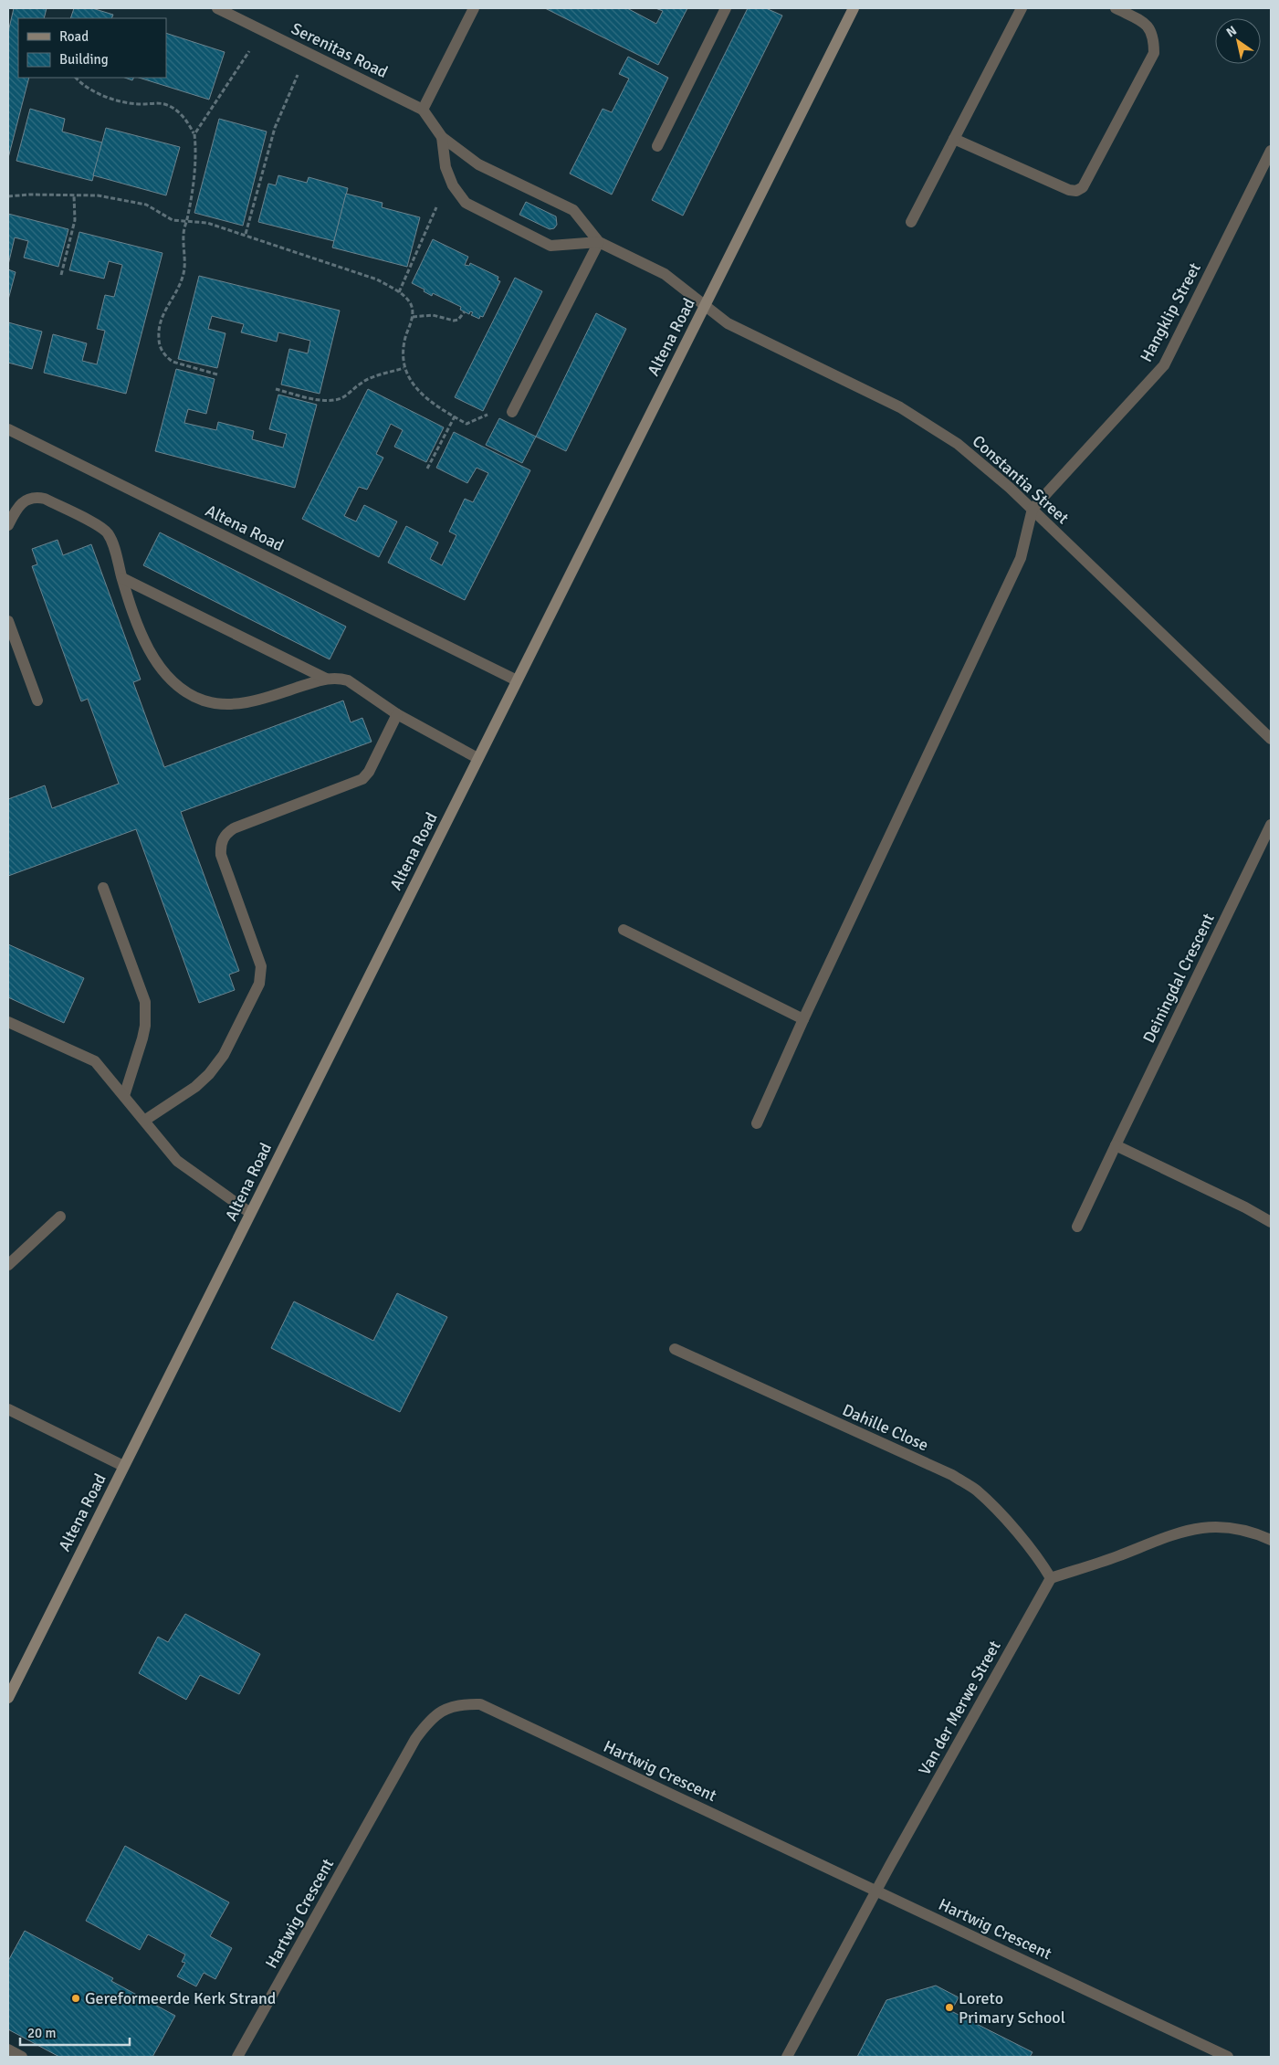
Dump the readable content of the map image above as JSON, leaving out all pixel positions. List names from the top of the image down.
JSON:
{
  "streets": {
    "street": [
      "Serenitas Road",
      "Hangklip Street",
      "Altena Road",
      "Constantia Street",
      "Deiningdal Crescent",
      "Dahille Close",
      "Van der Merwe Street",
      "Hartwig Crescent"
    ]
  },
  "crossings": [
    ["Serenitas Road", "Altena Road"],
    ["Serenitas Road", "Constantia Street"],
    ["Hangklip Street", "Constantia Street"],
    ["Altena Road", "Constantia Street"],
    ["Dahille Close", "Van der Merwe Street"],
    ["Van der Merwe Street", "Hartwig Crescent"]
  ],
  "places": ["Gereformeerde Kerk Strand", "Loreto Primary School"],
  "legend": ["Road", "Building"],
  "scale_bar": "20 m",
  "north": "top left"
}
